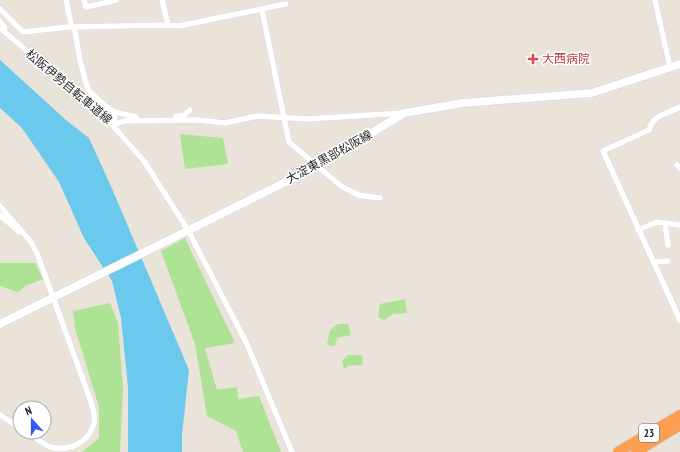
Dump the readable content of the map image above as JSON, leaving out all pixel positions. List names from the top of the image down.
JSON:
{
  "streets": {
    "highway": ["23"],
    "main road": ["大淀東黒部松阪線"],
    "street": ["松阪伊勢自転車道線"]
  },
  "crossings": [
    ["松阪伊勢自転車道線", "大淀東黒部松阪線"]
  ],
  "places": {
    "health": ["大西病院"]
  },
  "north": "top"
}
